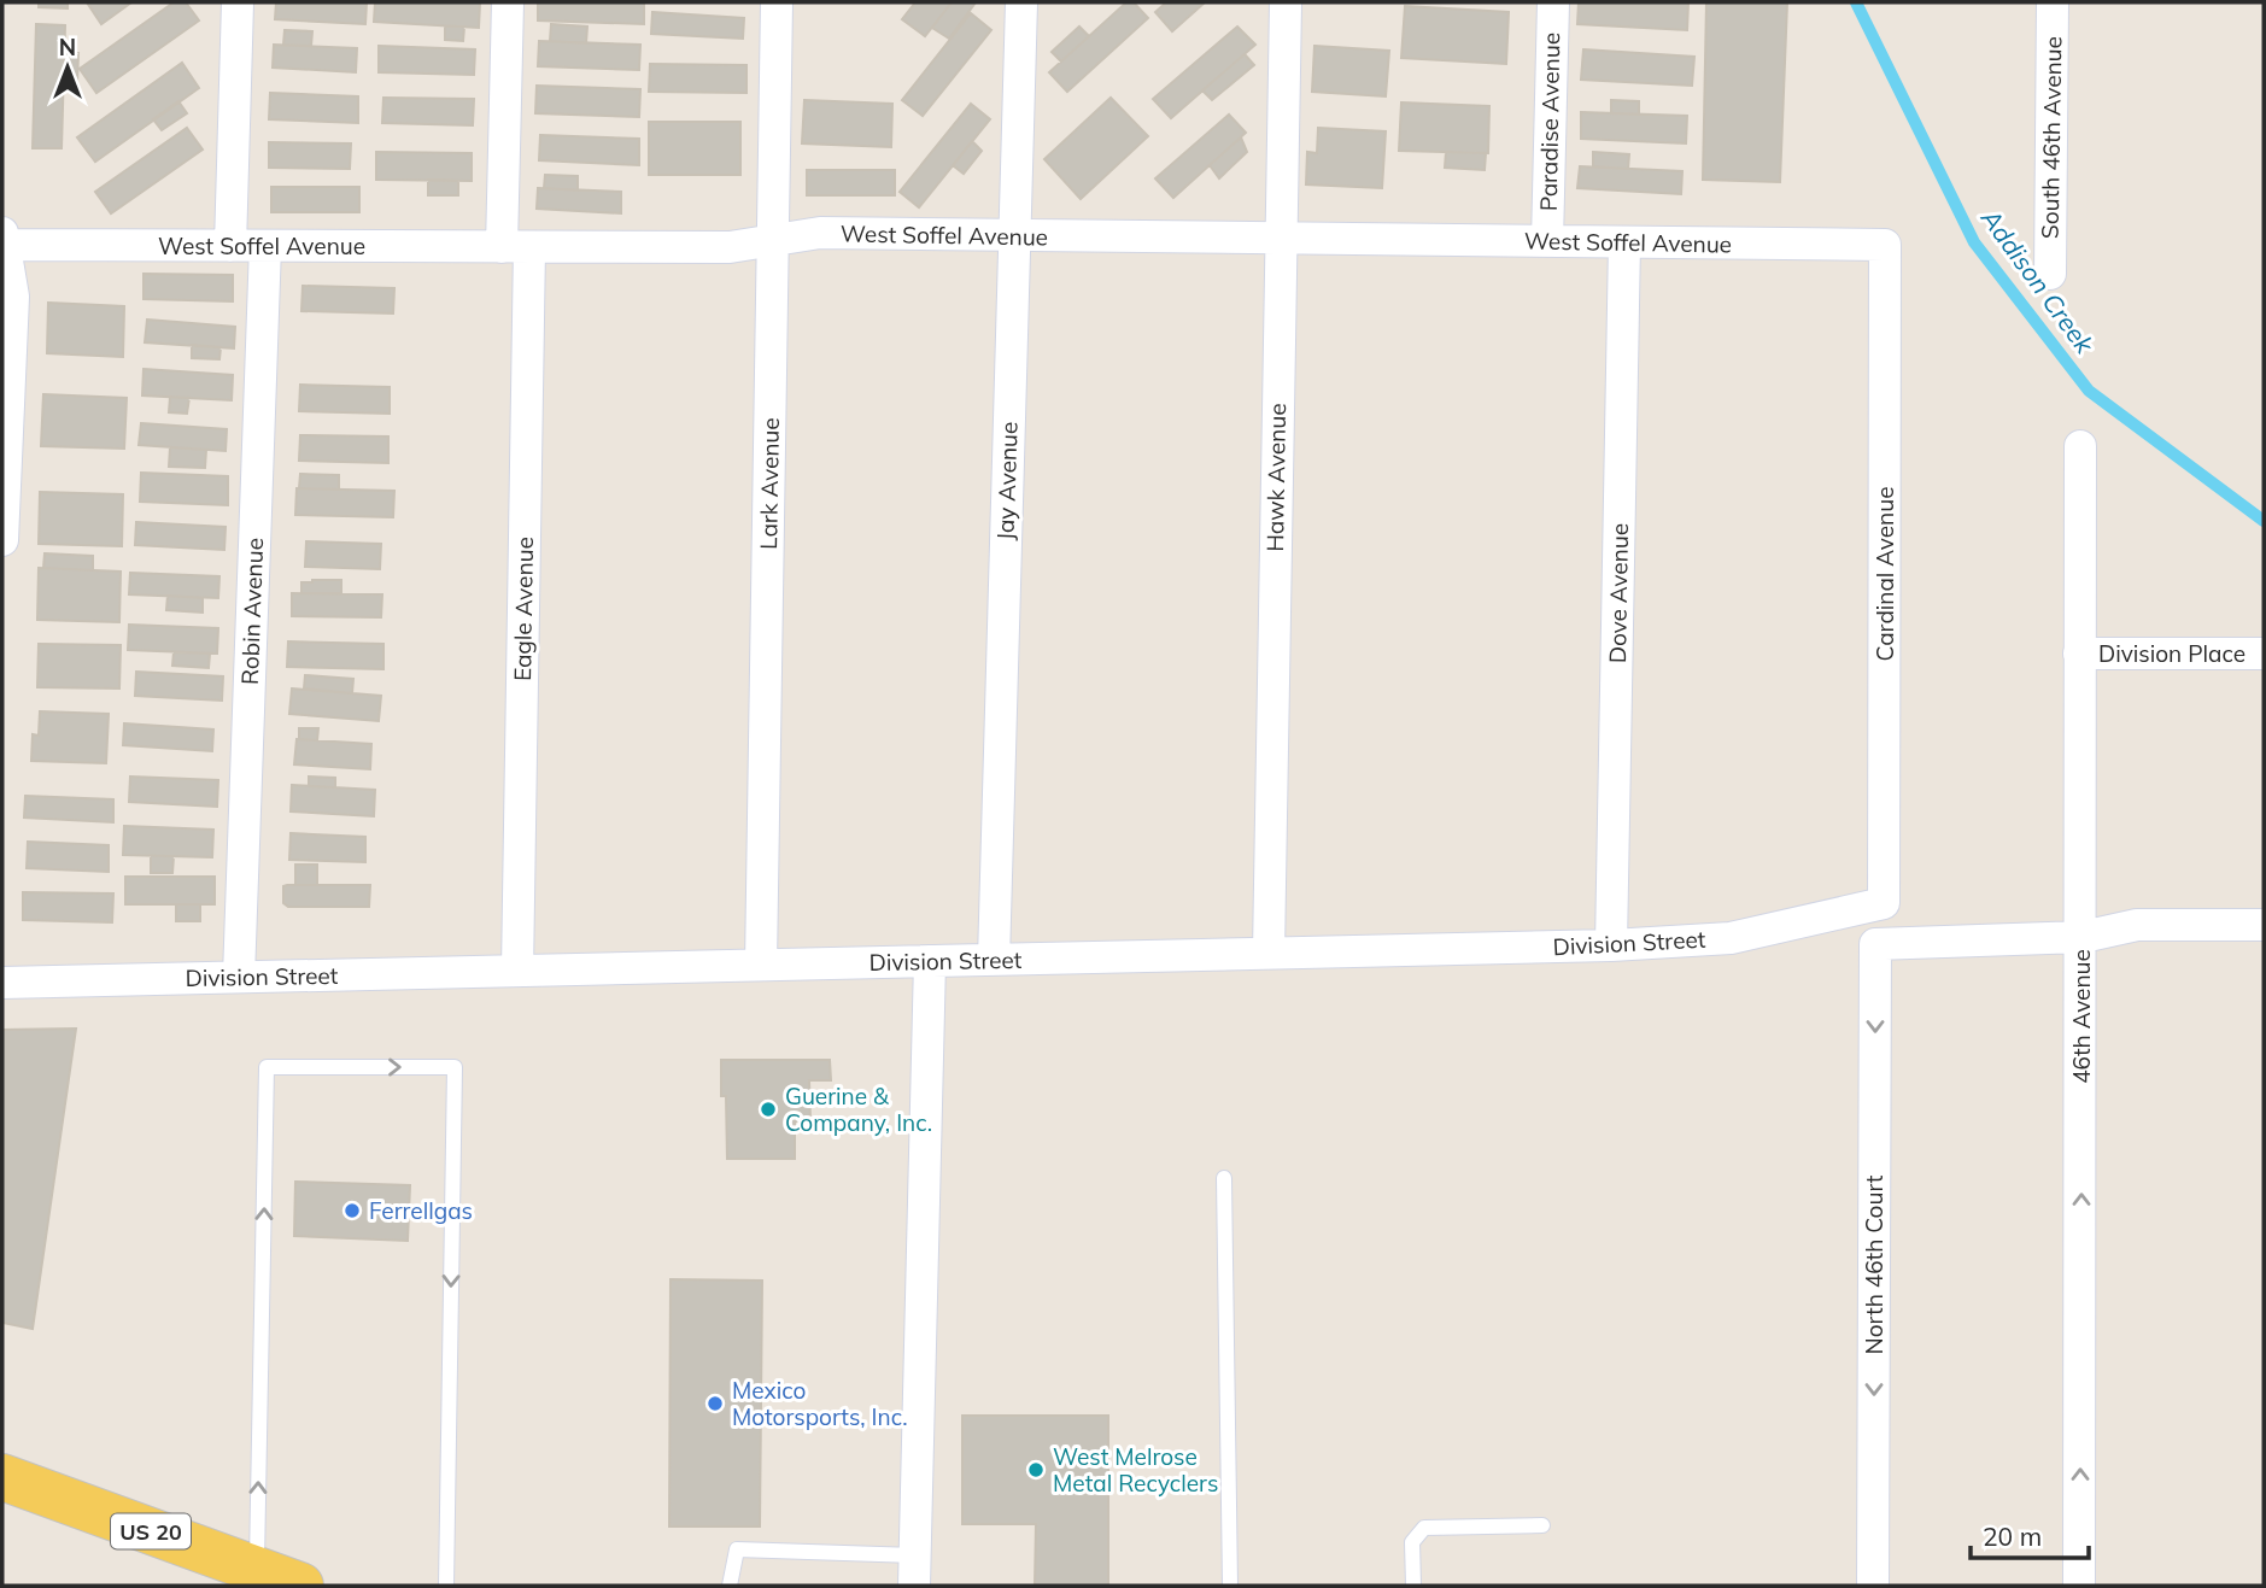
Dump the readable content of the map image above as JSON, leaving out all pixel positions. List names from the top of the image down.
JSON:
{
  "streets": {
    "main road": ["US 20"],
    "street": [
      "Paradise Avenue",
      "South 46th Avenue",
      "West Soffel Avenue",
      "Hawk Avenue",
      "Jay Avenue",
      "Lark Avenue",
      "Cardinal Avenue",
      "Dove Avenue",
      "Eagle Avenue",
      "Robin Avenue",
      "Division Place",
      "Division Street",
      "46th Avenue",
      "North 46th Court"
    ]
  },
  "crossings": [
    ["Paradise Avenue", "West Soffel Avenue"],
    ["West Soffel Avenue", "Hawk Avenue"],
    ["West Soffel Avenue", "Jay Avenue"],
    ["West Soffel Avenue", "Lark Avenue"],
    ["West Soffel Avenue", "Cardinal Avenue"],
    ["West Soffel Avenue", "Dove Avenue"],
    ["West Soffel Avenue", "Eagle Avenue"],
    ["West Soffel Avenue", "Robin Avenue"],
    ["Hawk Avenue", "Division Street"],
    ["Jay Avenue", "Division Street"],
    ["Lark Avenue", "Division Street"],
    ["Cardinal Avenue", "Division Street"],
    ["Dove Avenue", "Division Street"],
    ["Eagle Avenue", "Division Street"],
    ["Robin Avenue", "Division Street"],
    ["Division Place", "46th Avenue"],
    ["46th Avenue", "North 46th Court"]
  ],
  "one_way": ["46th Avenue", "North 46th Court"],
  "water": ["Addison Creek"],
  "places": [
    "Guerine & Company, Inc.",
    "Ferrellgas",
    "Mexico Motorsports, Inc.",
    "West Melrose Metal Recyclers"
  ],
  "scale_bar": "20 m",
  "north": "top"
}
